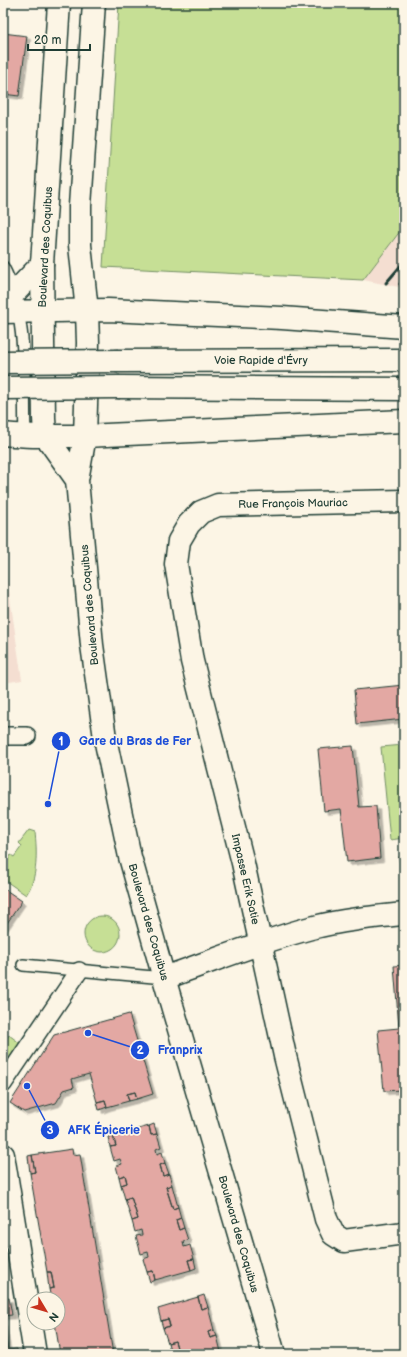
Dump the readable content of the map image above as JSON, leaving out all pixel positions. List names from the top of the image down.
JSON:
{
  "streets": {
    "main road": [
      "Boulevard des Coquibus",
      "Voie Rapide d'Évry",
      "Rue François Mauriac",
      "Impasse Erik Satie"
    ]
  },
  "crossings": [
    ["Rue François Mauriac", "Impasse Erik Satie"]
  ],
  "places": ["Gare du Bras de Fer", "Franprix", "AFK Épicerie"],
  "scale_bar": "20 m",
  "north": "bottom right"
}
